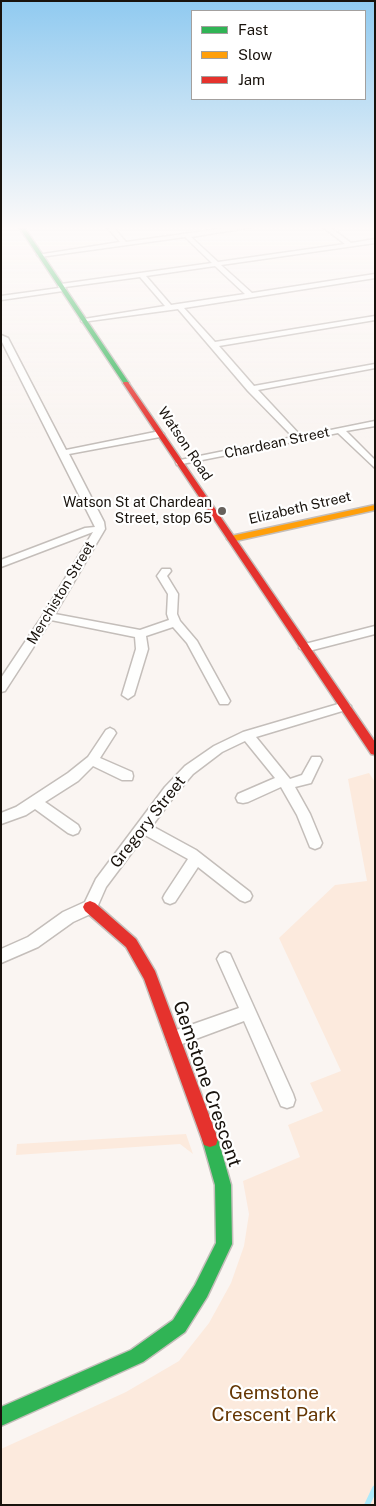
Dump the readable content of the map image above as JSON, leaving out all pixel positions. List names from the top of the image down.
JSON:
{
  "streets": {
    "street": [
      "Chardean Street",
      "Watson Road",
      "Elizabeth Street",
      "Merchiston Street",
      "Gregory Street",
      "Gemstone Crescent"
    ]
  },
  "crossings": [
    ["Chardean Street", "Watson Road"],
    ["Watson Road", "Elizabeth Street"],
    ["Watson Road", "Gregory Street"],
    ["Gregory Street", "Gemstone Crescent"]
  ],
  "parks": ["Gemstone Crescent Park"],
  "places": ["Watson St at Chardean Street, stop 65"],
  "legend": ["Fast", "Slow", "Jam"]
}
